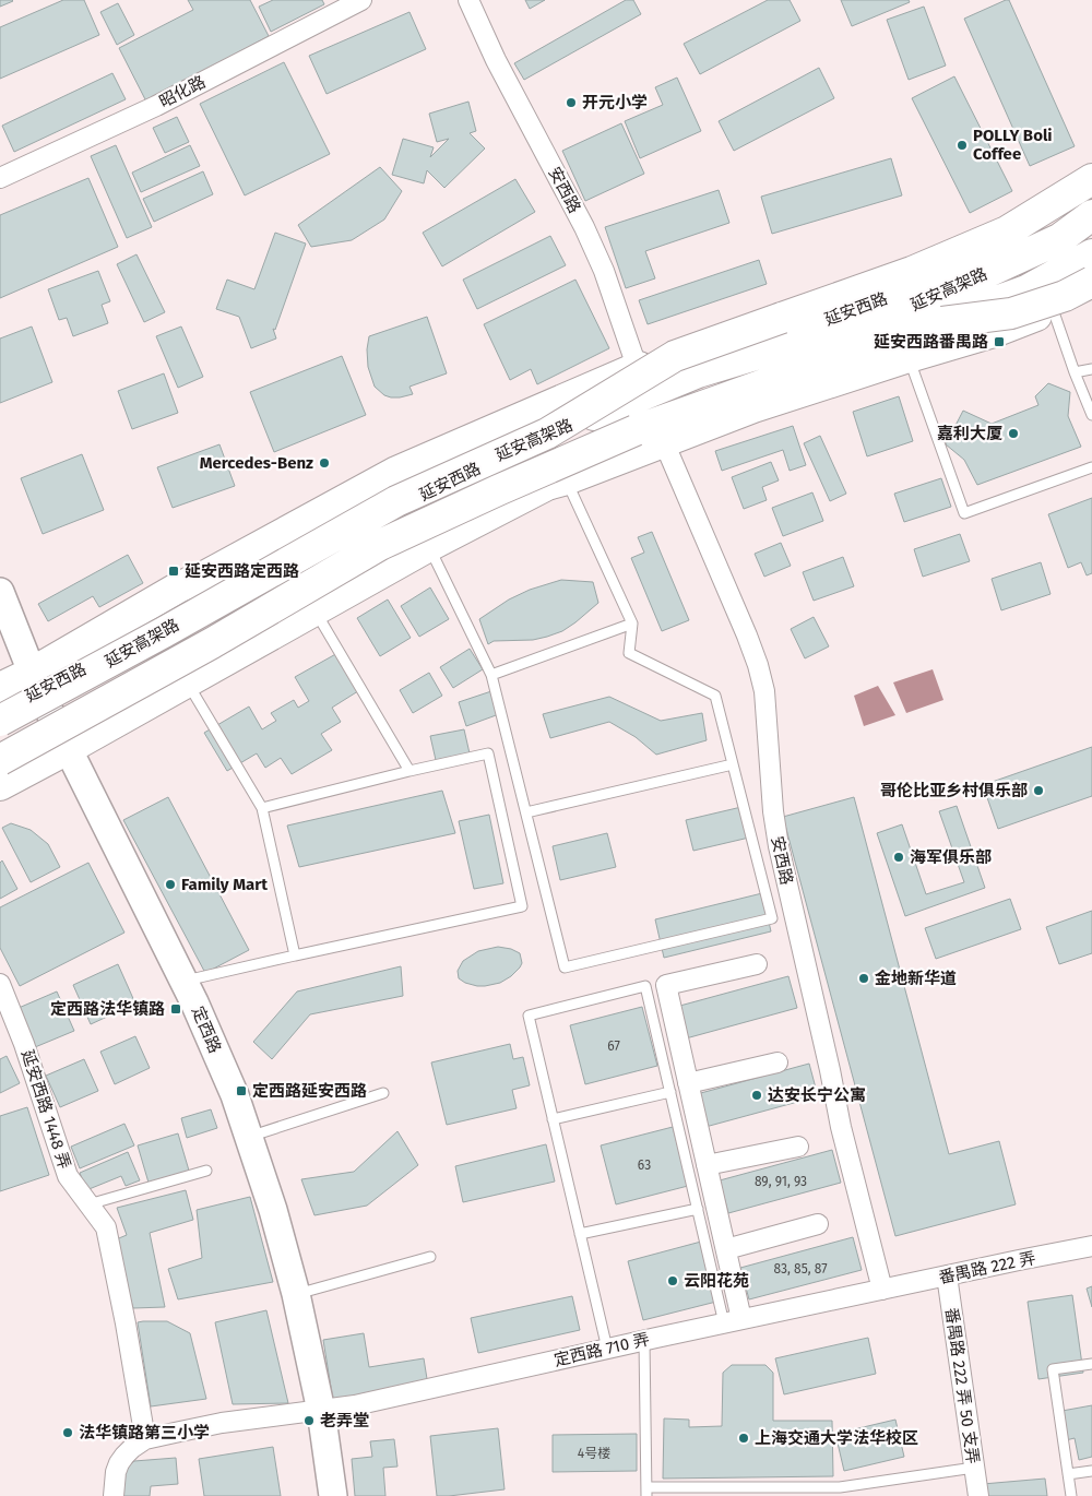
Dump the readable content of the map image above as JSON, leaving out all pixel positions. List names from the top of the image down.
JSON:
{
  "streets": {
    "main road": ["延安高架路", "延安西路"],
    "street": [
      "昭化路",
      "安西路",
      "定西路",
      "延安西路 1448 弄",
      "番禺路 222 弄",
      "定西路 710 弄",
      "番禺路 222 弄 50 支弄"
    ]
  },
  "crossings": [
    ["安西路", "延安西路"],
    ["安西路", "番禺路 222 弄"],
    ["安西路", "定西路 710 弄"],
    ["延安西路", "定西路"],
    ["定西路", "定西路 710 弄"],
    ["延安西路 1448 弄", "定西路 710 弄"],
    ["番禺路 222 弄", "定西路 710 弄"],
    ["番禺路 222 弄", "番禺路 222 弄 50 支弄"]
  ],
  "places": {
    "other": [
      "开元小学",
      "POLLY Boli Coffee",
      "嘉利大厦",
      "Mercedes-Benz",
      "哥伦比亚乡村俱乐部",
      "海军俱乐部",
      "Family Mart",
      "金地新华道",
      "达安长宁公寓",
      "云阳花苑",
      "老弄堂",
      "法华镇路第三小学",
      "上海交通大学法华校区"
    ],
    "transit": [
      "延安西路番禺路",
      "延安西路定西路",
      "定西路法华镇路",
      "定西路延安西路"
    ]
  },
  "house_numbers": [
    "67",
    "63",
    "89, 91, 93",
    "83, 85, 87",
    "4号楼"
  ]
}
